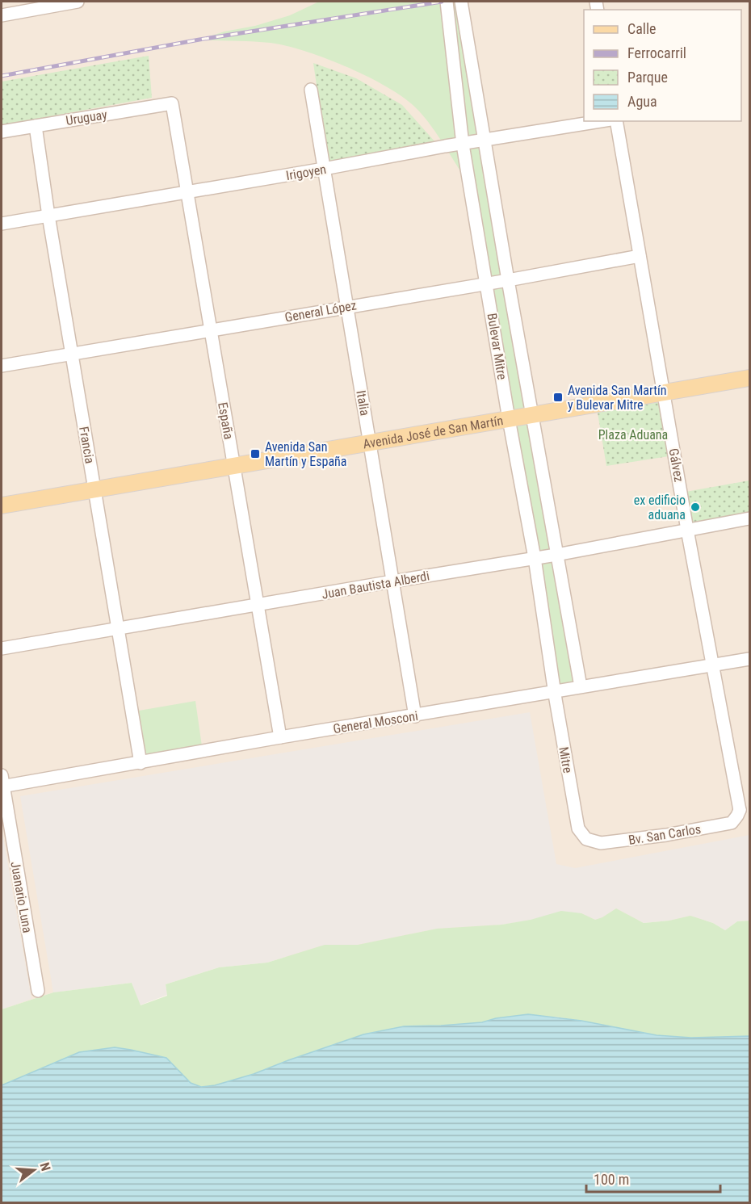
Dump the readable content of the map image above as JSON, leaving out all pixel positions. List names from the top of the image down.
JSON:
{
  "streets": {
    "main road": ["Avenida José de San Martín"],
    "street": [
      "Uruguay",
      "Irigoyen",
      "General López",
      "Bulevar Mitre",
      "Italia",
      "España",
      "Francia",
      "Gálvez",
      "Juan Bautista Alberdi",
      "General Mosconi",
      "Mitre",
      "Bv. San Carlos",
      "Juanario Luna"
    ]
  },
  "crossings": [
    ["Uruguay", "España"],
    ["Uruguay", "Francia"],
    ["Irigoyen", "Bulevar Mitre"],
    ["Irigoyen", "Italia"],
    ["Irigoyen", "España"],
    ["Irigoyen", "Francia"],
    ["General López", "Bulevar Mitre"],
    ["General López", "Italia"],
    ["General López", "España"],
    ["General López", "Francia"],
    ["General López", "Gálvez"],
    ["Bulevar Mitre", "Avenida José de San Martín"],
    ["Bulevar Mitre", "Juan Bautista Alberdi"],
    ["Bulevar Mitre", "General Mosconi"],
    ["Bulevar Mitre", "Mitre"],
    ["Italia", "Avenida José de San Martín"],
    ["Italia", "Juan Bautista Alberdi"],
    ["Italia", "General Mosconi"],
    ["España", "Avenida José de San Martín"],
    ["España", "Juan Bautista Alberdi"],
    ["España", "General Mosconi"],
    ["Avenida José de San Martín", "Francia"],
    ["Avenida José de San Martín", "Gálvez"],
    ["Francia", "Juan Bautista Alberdi"],
    ["Francia", "General Mosconi"],
    ["Gálvez", "Juan Bautista Alberdi"],
    ["Gálvez", "General Mosconi"],
    ["Gálvez", "Bv. San Carlos"],
    ["General Mosconi", "Mitre"],
    ["General Mosconi", "Juanario Luna"],
    ["Mitre", "Bv. San Carlos"]
  ],
  "parks": ["Plaza Aduana"],
  "places": {
    "transit": ["Avenida San Martín y Bulevar Mitre", "Avenida San Martín y España"],
    "other": ["ex edificio aduana"]
  },
  "legend": [
    "Calle",
    "Ferrocarril",
    "Parque",
    "Agua"
  ],
  "scale_bar": "100 m",
  "north": "right"
}
